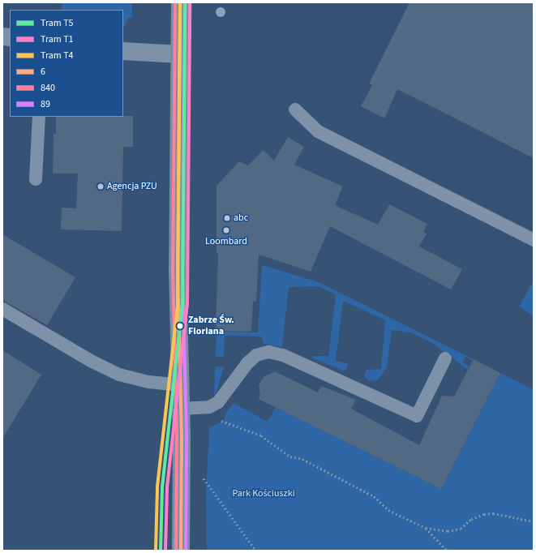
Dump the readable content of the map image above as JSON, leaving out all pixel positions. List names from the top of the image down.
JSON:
{
  "parks": ["Park Kościuszki"],
  "places": [
    "Agencja PZU",
    "abc",
    "Loombard",
    "Zabrze Św. Floriana"
  ],
  "lines": [
    "tram line T5",
    "tram line T1",
    "tram line T4",
    "transit line 6",
    "transit line 840",
    "transit line 89"
  ],
  "legend": [
    "Tram T5",
    "Tram T1",
    "Tram T4",
    "6",
    "840",
    "89"
  ]
}
